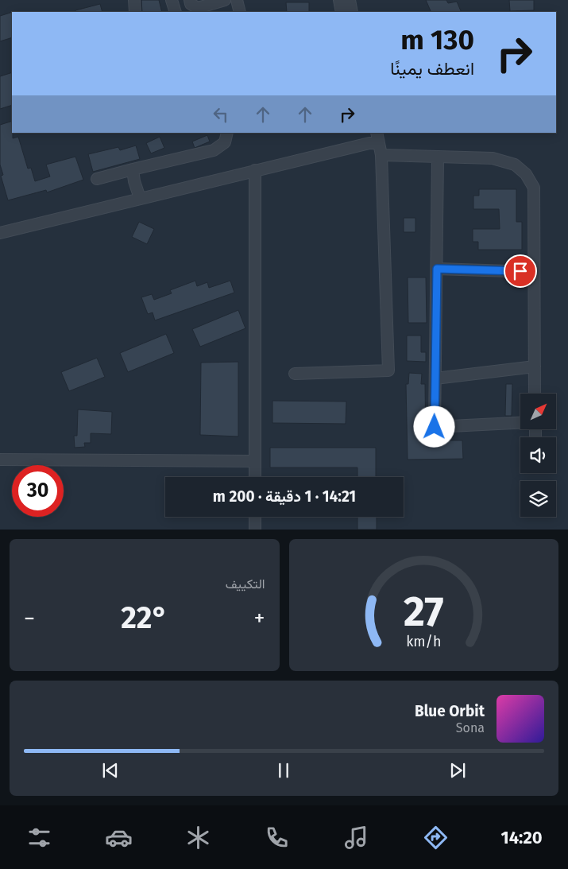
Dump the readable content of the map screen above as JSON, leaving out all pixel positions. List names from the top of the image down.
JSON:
{
  "north": "top right",
  "page": {
    "turn": ["130 m", "انعطف يمينًا"],
    "limit": "30",
    "trip": "14:21 · 1 دقيقة · 200 m",
    "tile": "التكييف",
    "heat": ["−", "22°", "+"],
    "song": ["Blue Orbit", "Sona"],
    "tabs": "14:20",
    "gauge": ["27", "km/h"]
  }
}
